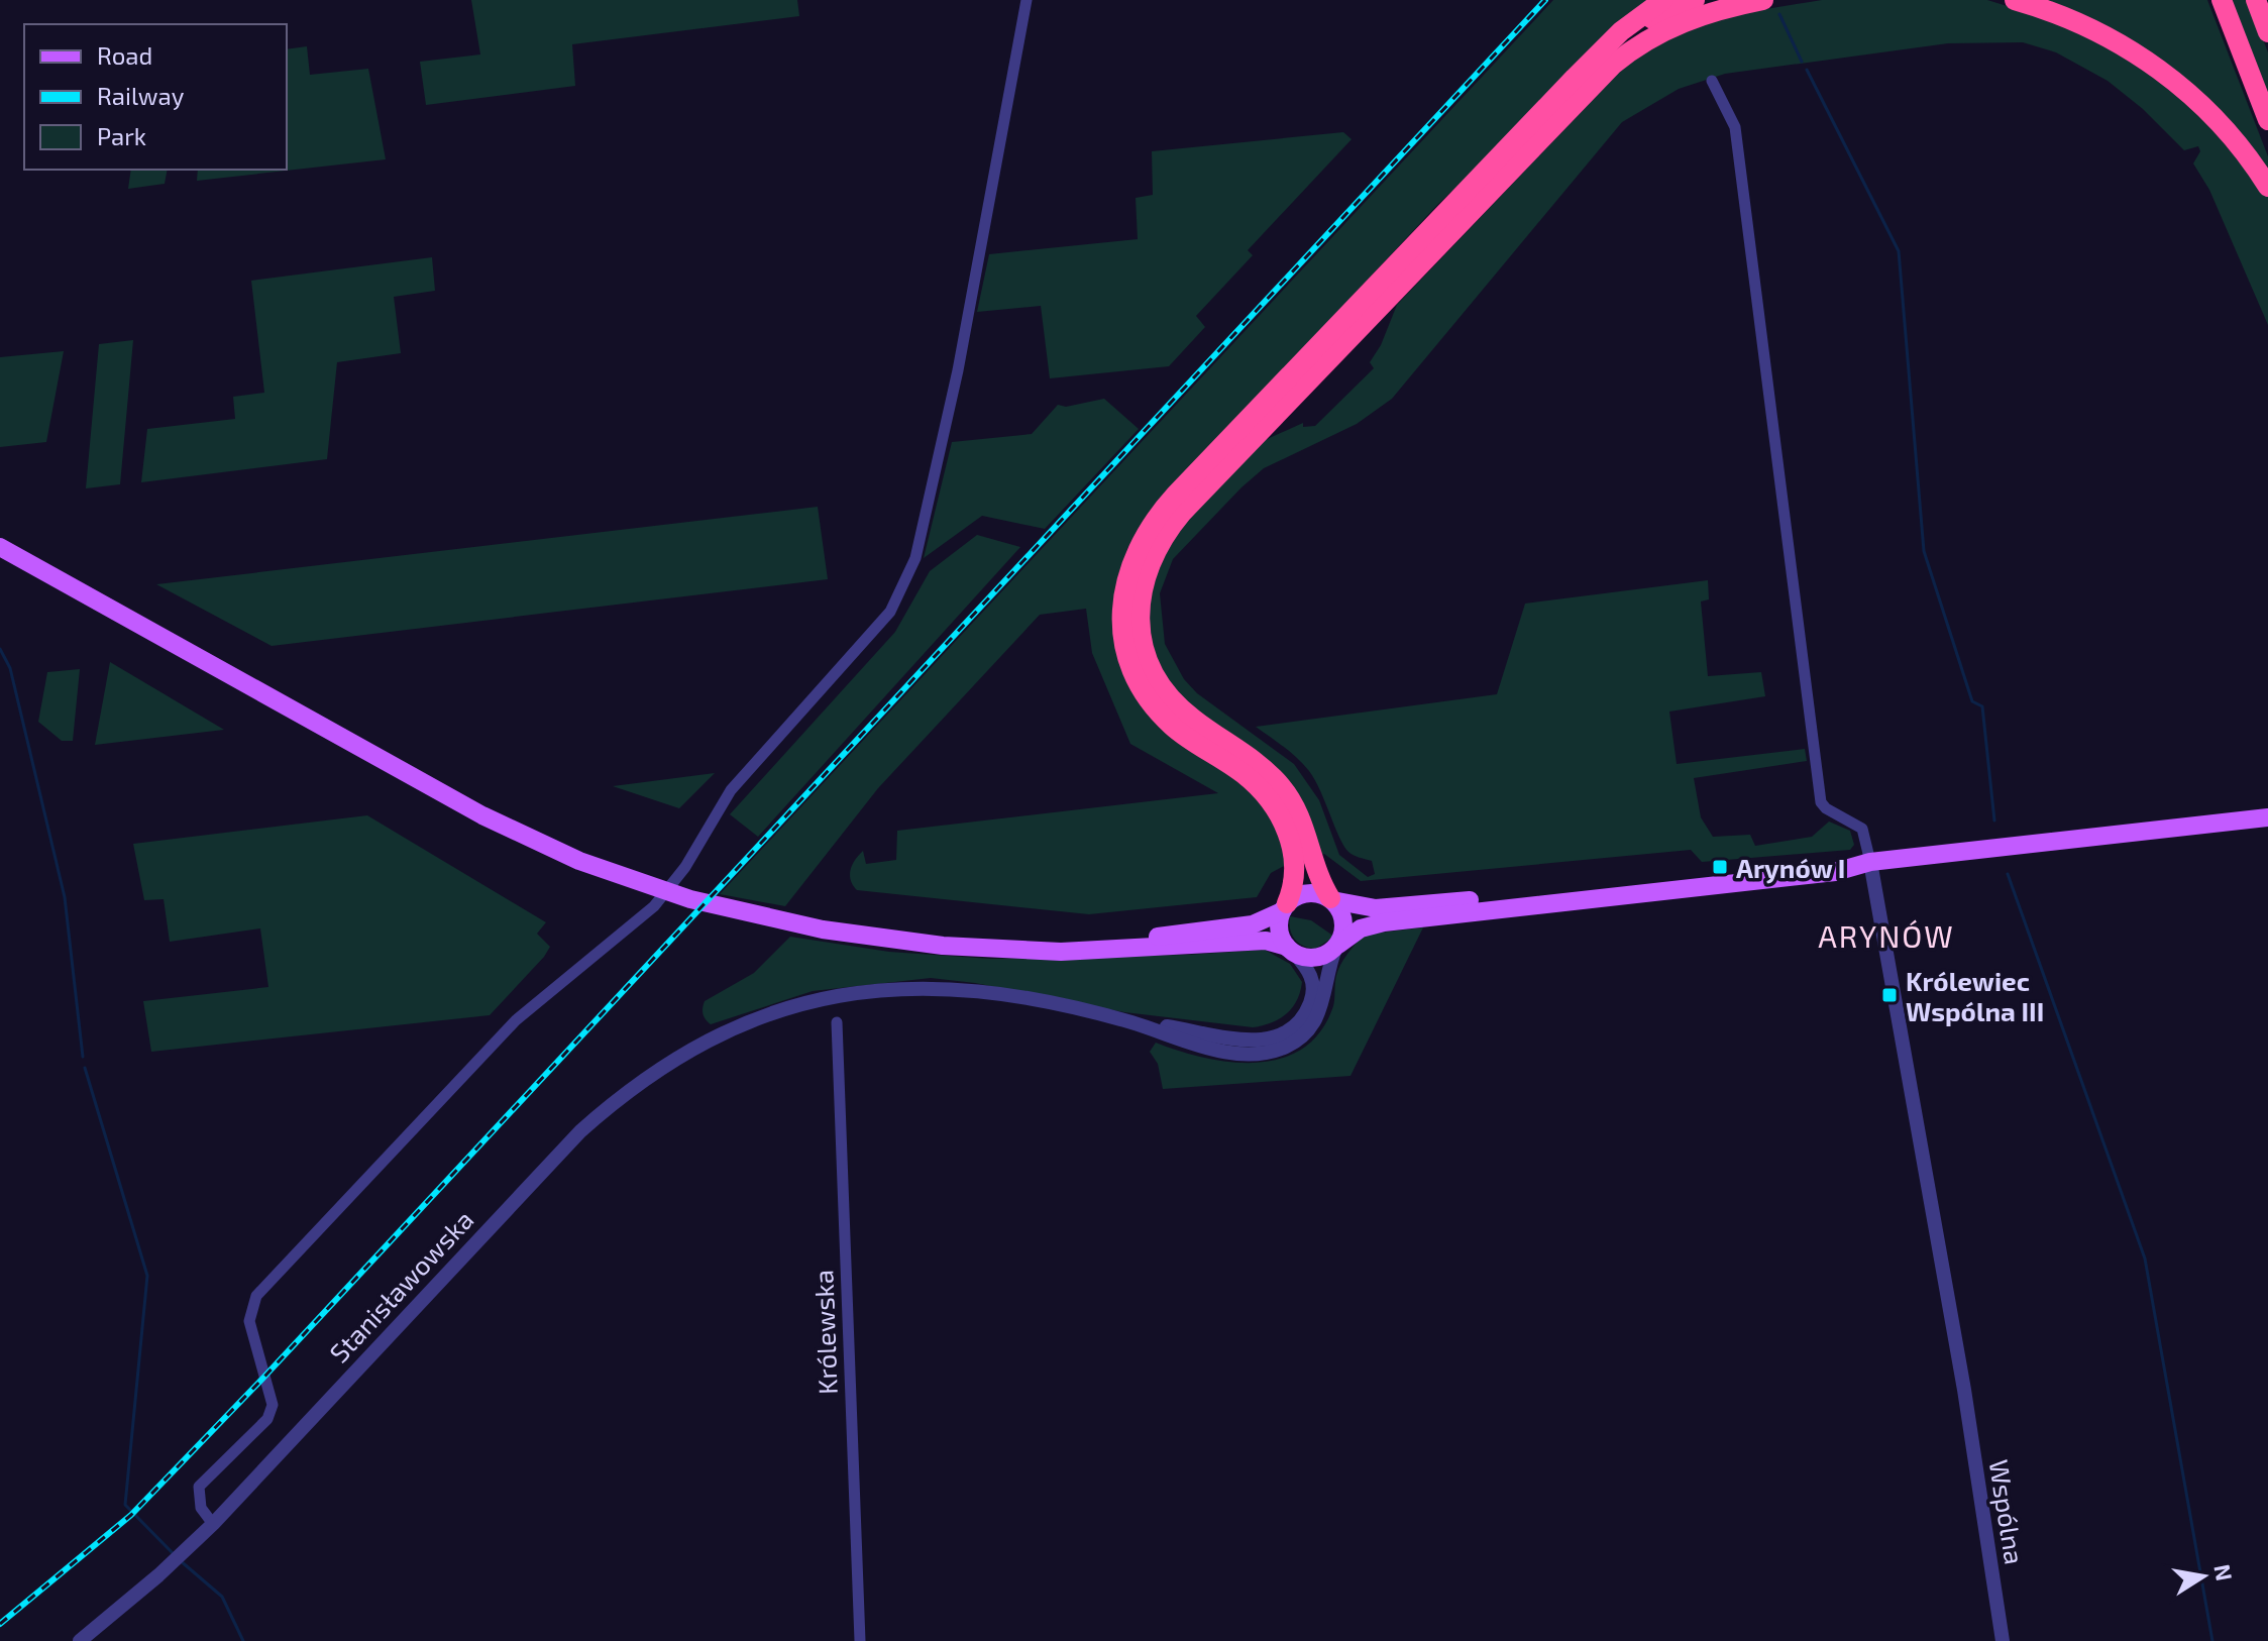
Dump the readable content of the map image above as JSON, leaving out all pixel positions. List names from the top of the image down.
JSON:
{
  "streets": {
    "street": ["Stanisławowska", "Królewska", "Wspólna"]
  },
  "districts": ["ARYNÓW"],
  "places": {
    "transit": ["Arynów I", "Królewiec Wspólna III"]
  },
  "legend": ["Road", "Railway", "Park"],
  "north": "right"
}
